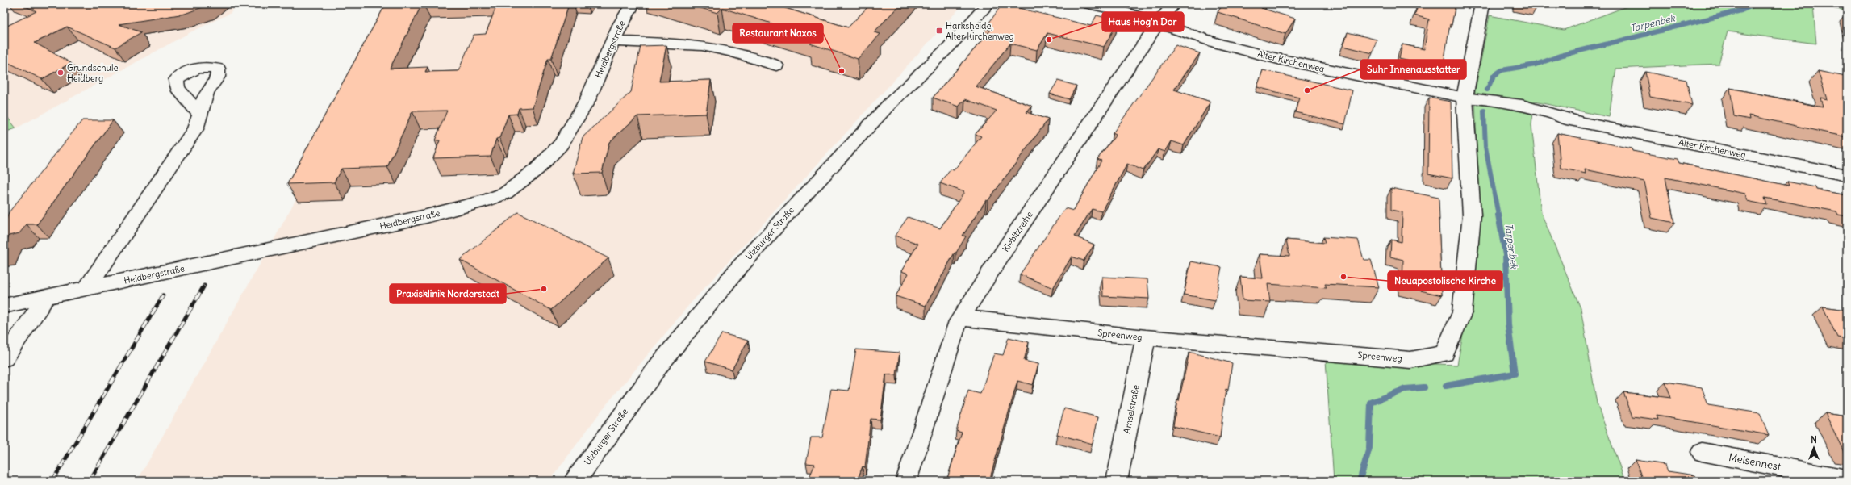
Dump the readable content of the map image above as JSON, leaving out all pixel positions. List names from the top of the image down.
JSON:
{
  "streets": {
    "street": [
      "Heidbergstraße",
      "Alter Kirchenweg",
      "Kiebitzreihe",
      "Ulzburger Straße",
      "Spreenweg",
      "Amselstraße",
      "Meisennest"
    ]
  },
  "crossings": [
    ["Alter Kirchenweg", "Kiebitzreihe"],
    ["Alter Kirchenweg", "Spreenweg"],
    ["Kiebitzreihe", "Spreenweg"],
    ["Spreenweg", "Amselstraße"]
  ],
  "water": ["Tarpenbek"],
  "places": {
    "transit": ["Harksheide, Alter Kirchenweg"],
    "other": [
      "Haus Hog'n Dor",
      "Restaurant Naxos",
      "Grundschule Heidberg",
      "Suhr Innenausstatter",
      "Neuapostolische Kirche",
      "Praxisklinik Norderstedt"
    ]
  },
  "north": "top"
}
